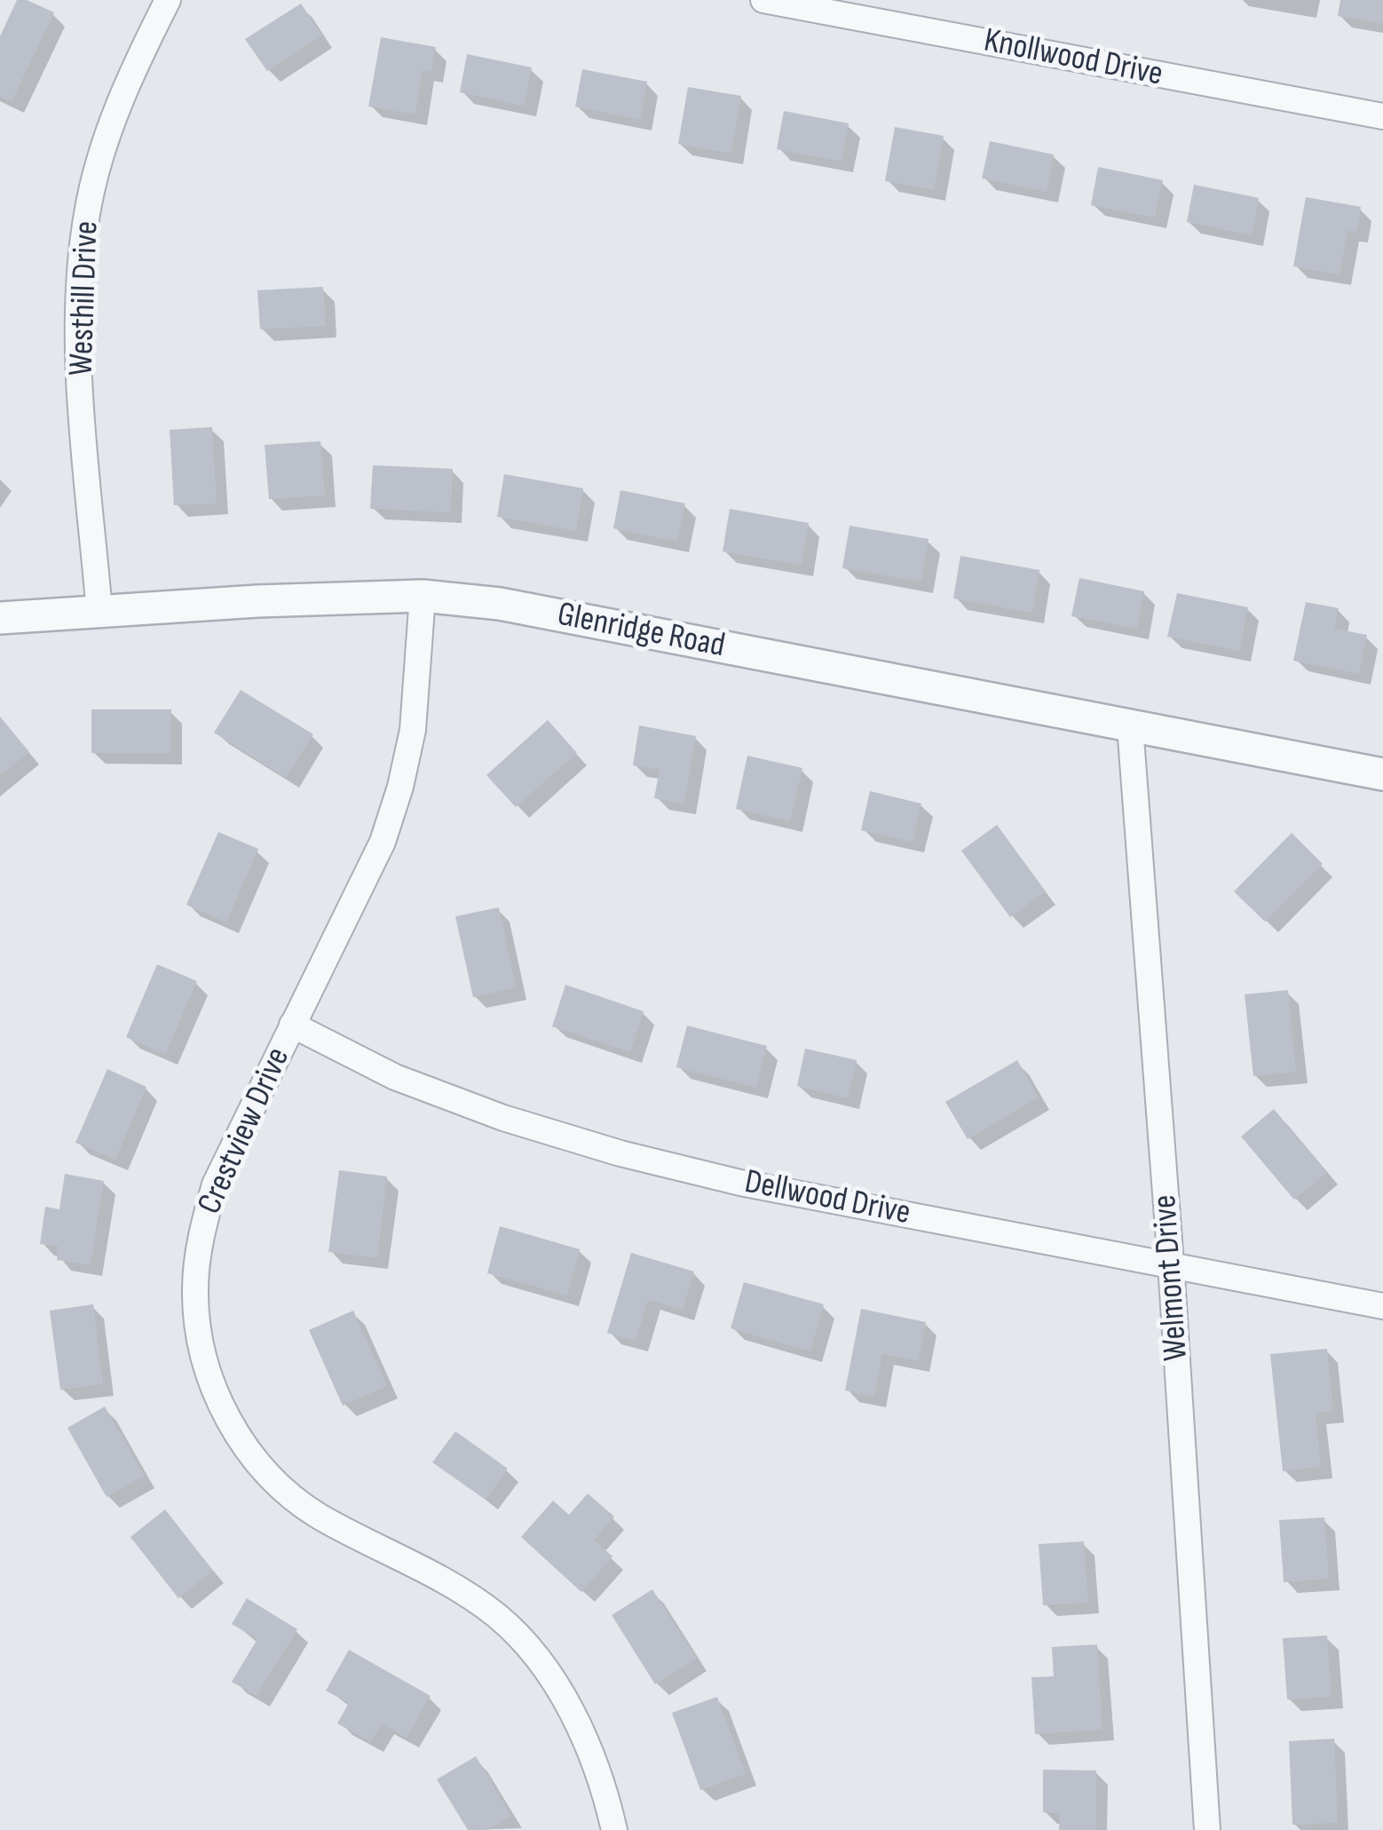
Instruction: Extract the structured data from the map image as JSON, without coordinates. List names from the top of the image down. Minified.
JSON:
{"streets":{"street":["Knollwood Drive","Westhill Drive","Glenridge Road","Crestview Drive","Dellwood Drive","Welmont Drive"]},"crossings":[["Westhill Drive","Glenridge Road"],["Glenridge Road","Crestview Drive"],["Glenridge Road","Welmont Drive"],["Crestview Drive","Dellwood Drive"],["Dellwood Drive","Welmont Drive"]]}
